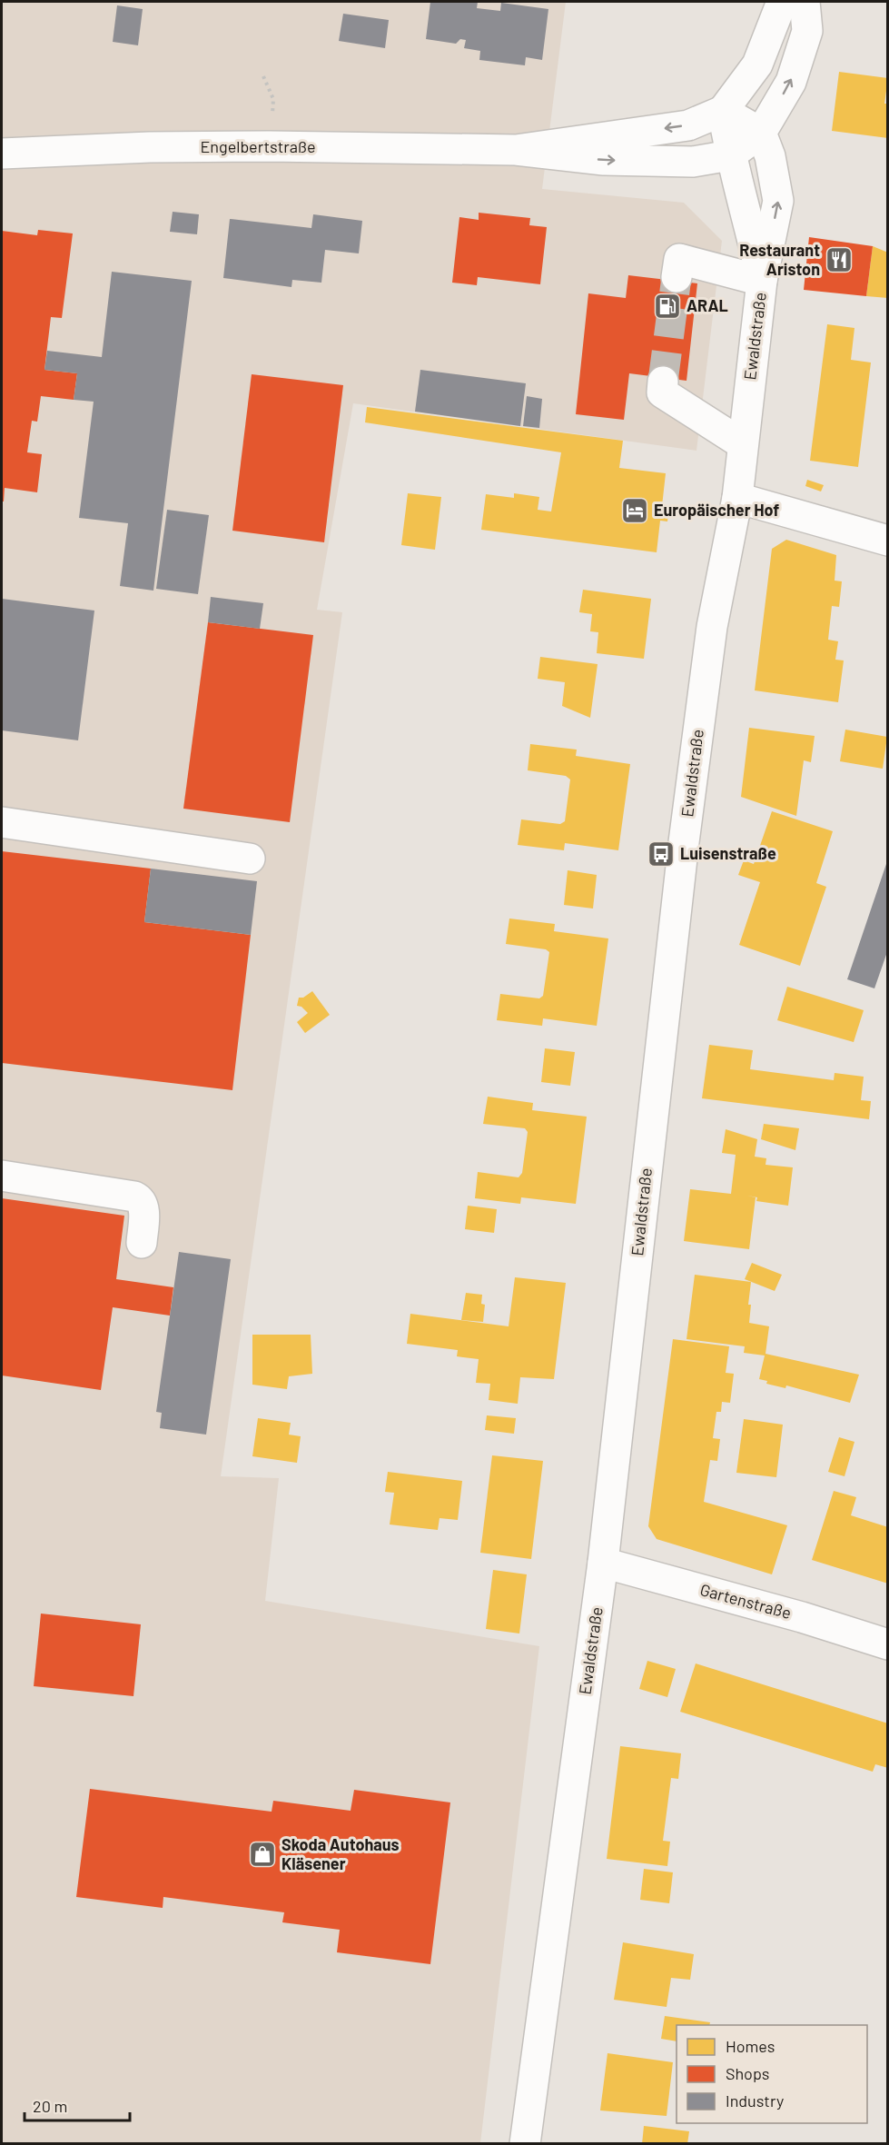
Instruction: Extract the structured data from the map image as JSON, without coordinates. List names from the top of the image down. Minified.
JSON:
{"streets":{"main road":["Engelbertstraße","Ewaldstraße","Gartenstraße"]},"crossings":[["Engelbertstraße","Ewaldstraße"],["Ewaldstraße","Gartenstraße"]],"places":{"restaurant":["Restaurant Ariston"],"fuel station":["ARAL"],"hotel":["Europäischer Hof"],"bus stop":["Luisenstraße"],"shop":["Skoda Autohaus Kläsener"]},"legend":["Homes","Shops","Industry"],"scale_bar":"20 m"}
